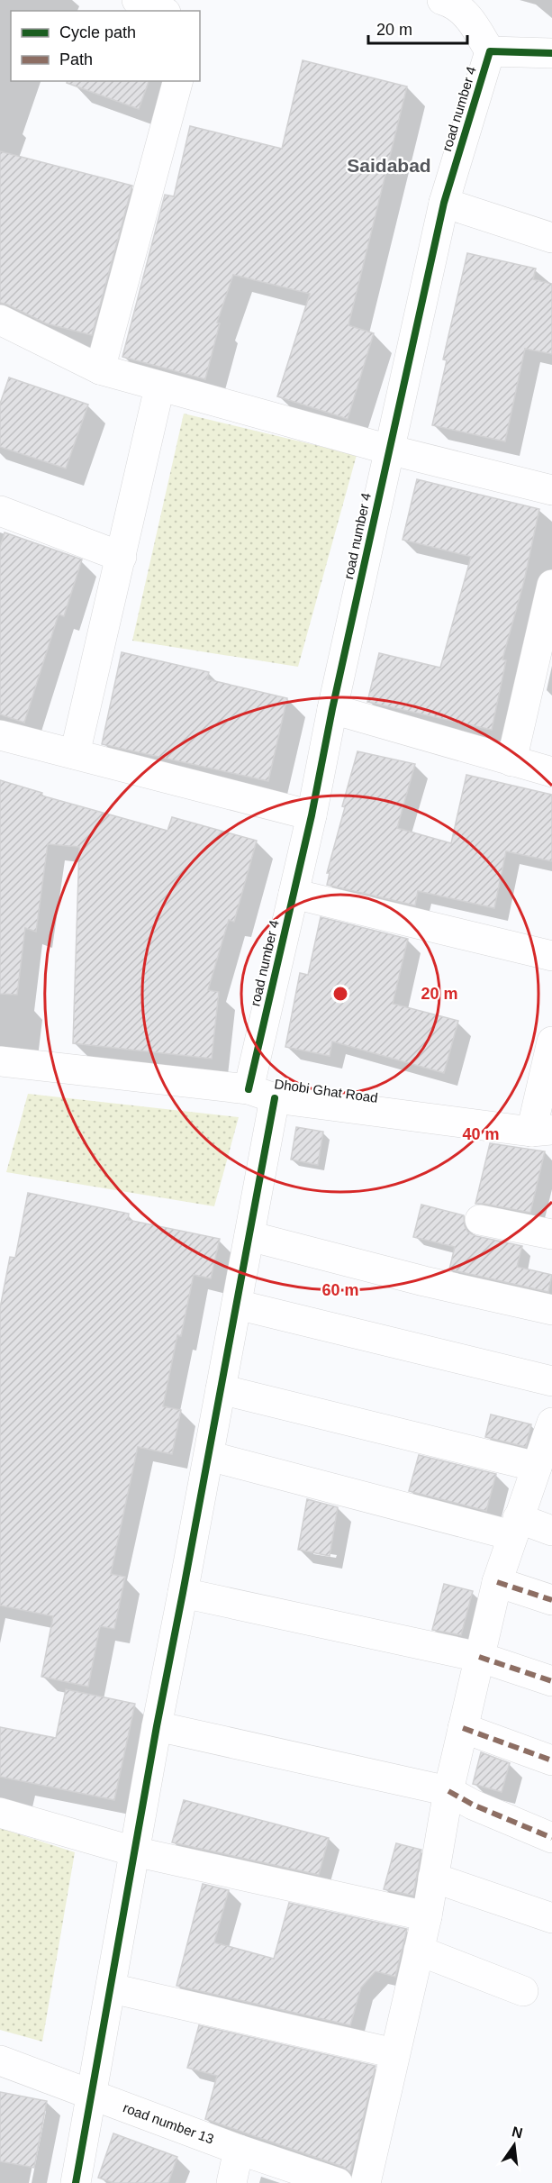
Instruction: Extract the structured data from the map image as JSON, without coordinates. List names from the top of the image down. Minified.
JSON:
{"streets":{"street":["road number 4","Dhobi Ghat Road","road number 13"]},"crossings":[["road number 4","Dhobi Ghat Road"],["road number 4","road number 13"]],"districts":["Saidabad"],"legend":["Cycle path","Path"],"scale_bar":"20 m","north":"top","rings":["20 m","40 m","60 m"]}
